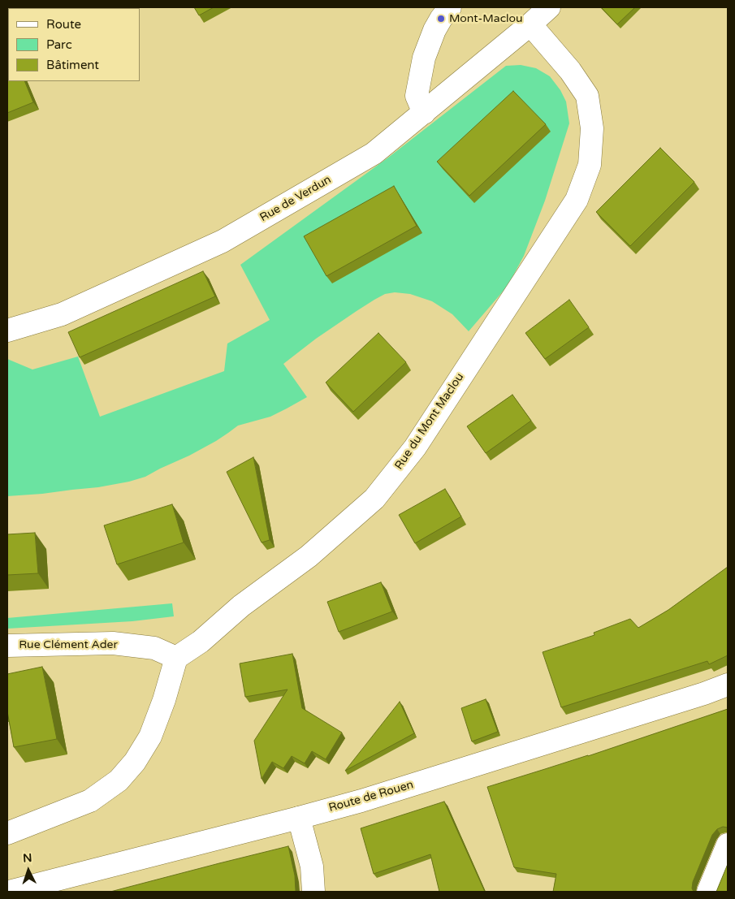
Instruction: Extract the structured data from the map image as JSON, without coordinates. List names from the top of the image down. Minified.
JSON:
{"streets":{"street":["Rue de Verdun","Rue du Mont Maclou","Rue Clément Ader","Route de Rouen"]},"crossings":[["Rue de Verdun","Rue du Mont Maclou"],["Rue du Mont Maclou","Rue Clément Ader"]],"places":["Mont-Maclou"],"legend":["Route","Parc","Bâtiment"],"north":"top"}
